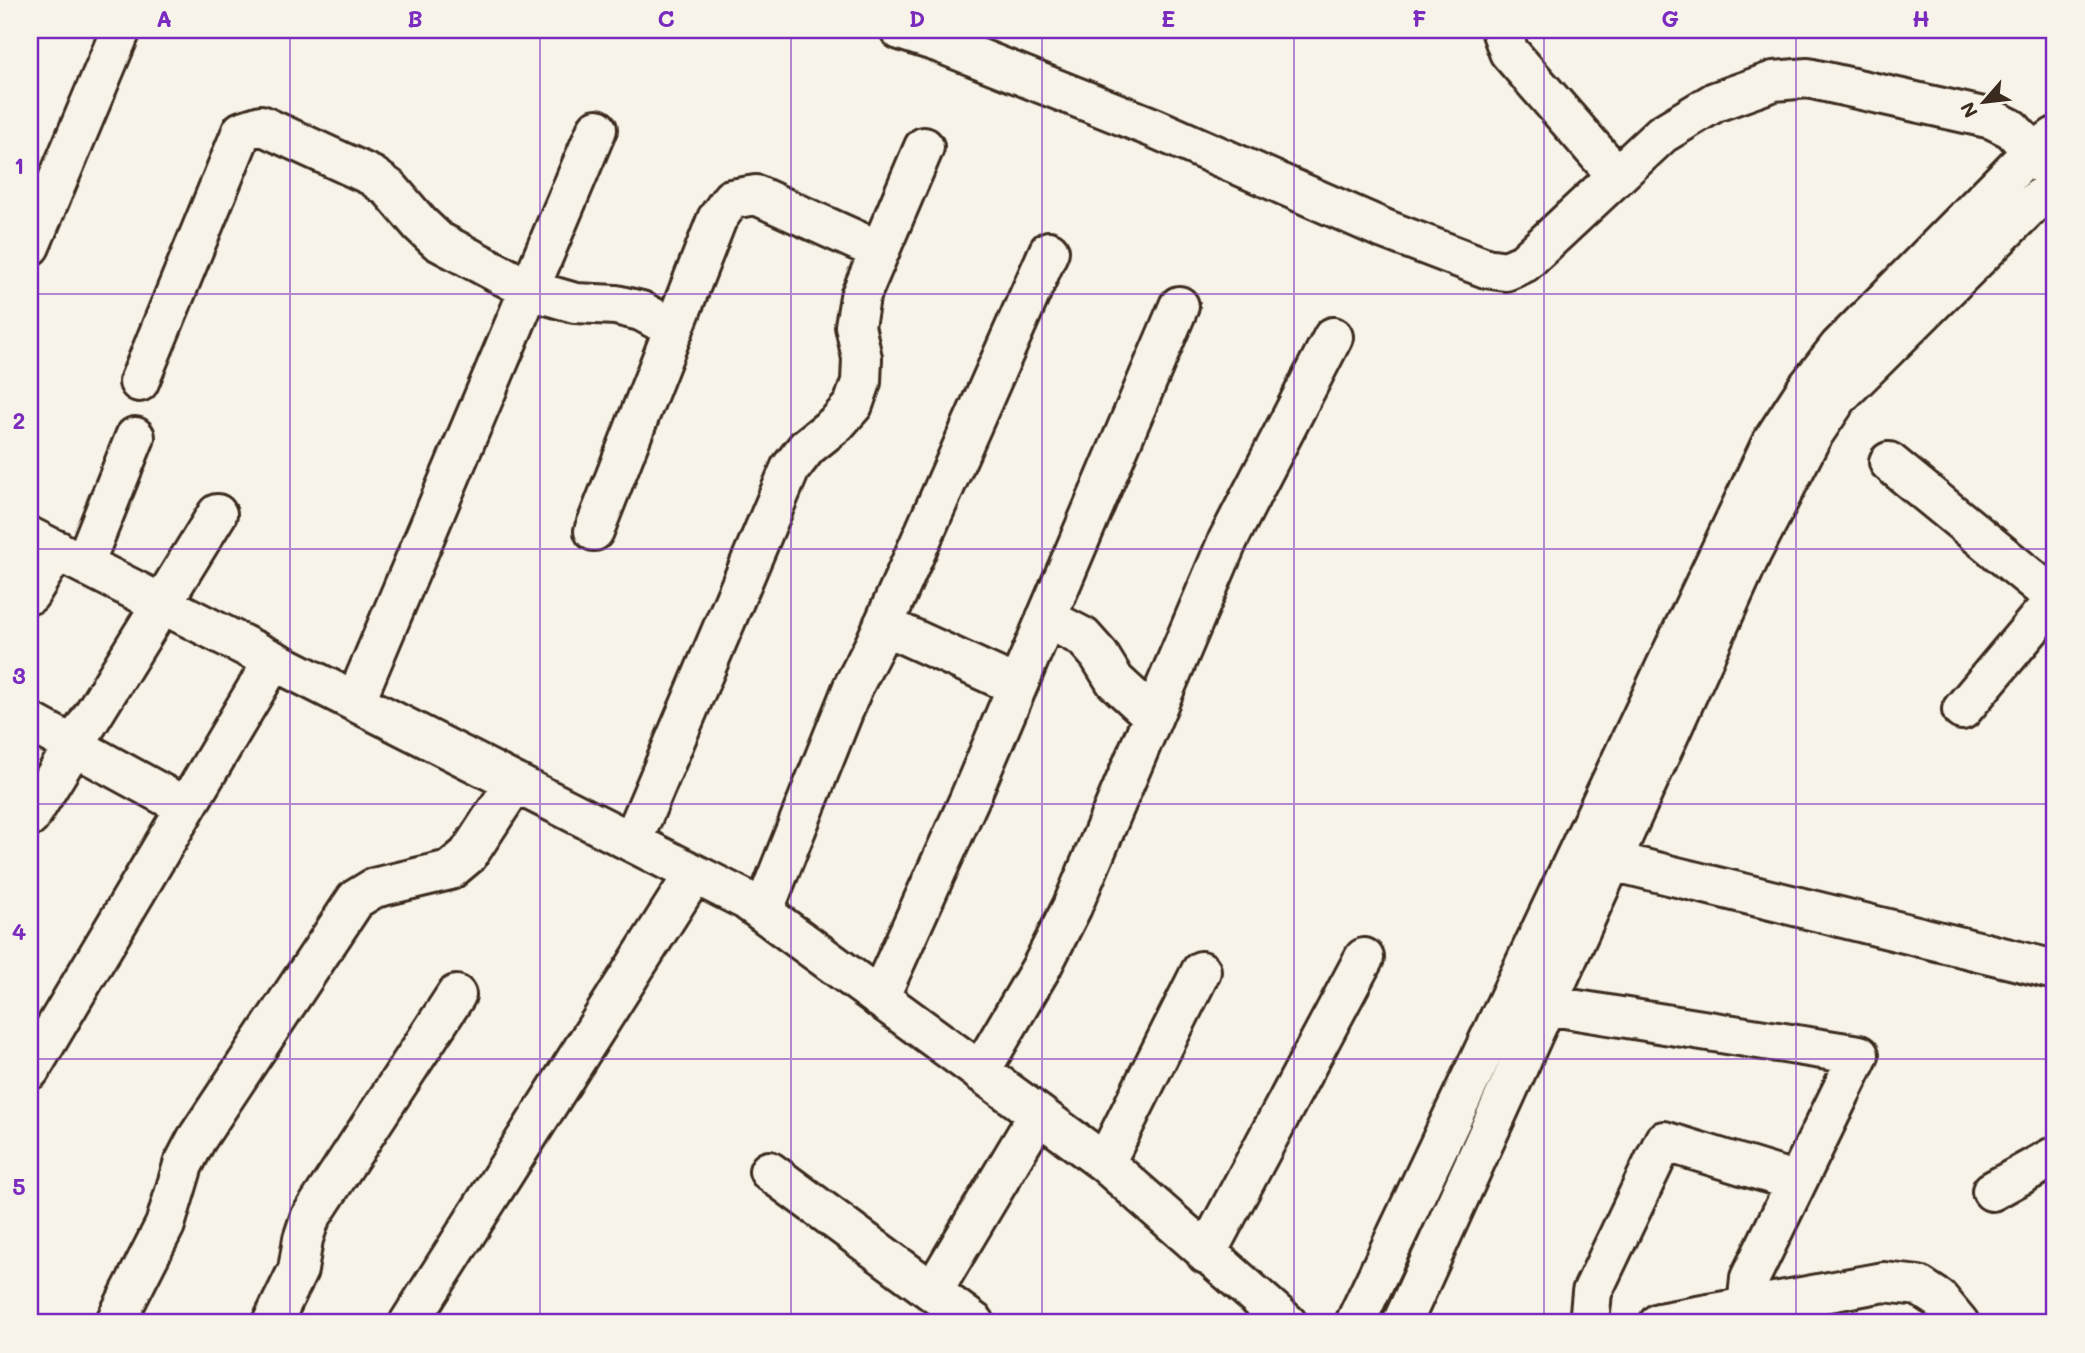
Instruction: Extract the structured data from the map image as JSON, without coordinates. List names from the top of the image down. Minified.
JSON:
{"north":"bottom left","grid":{"columns":["A","B","C","D","E","F","G","H"],"rows":["1","2","3","4","5"]}}
